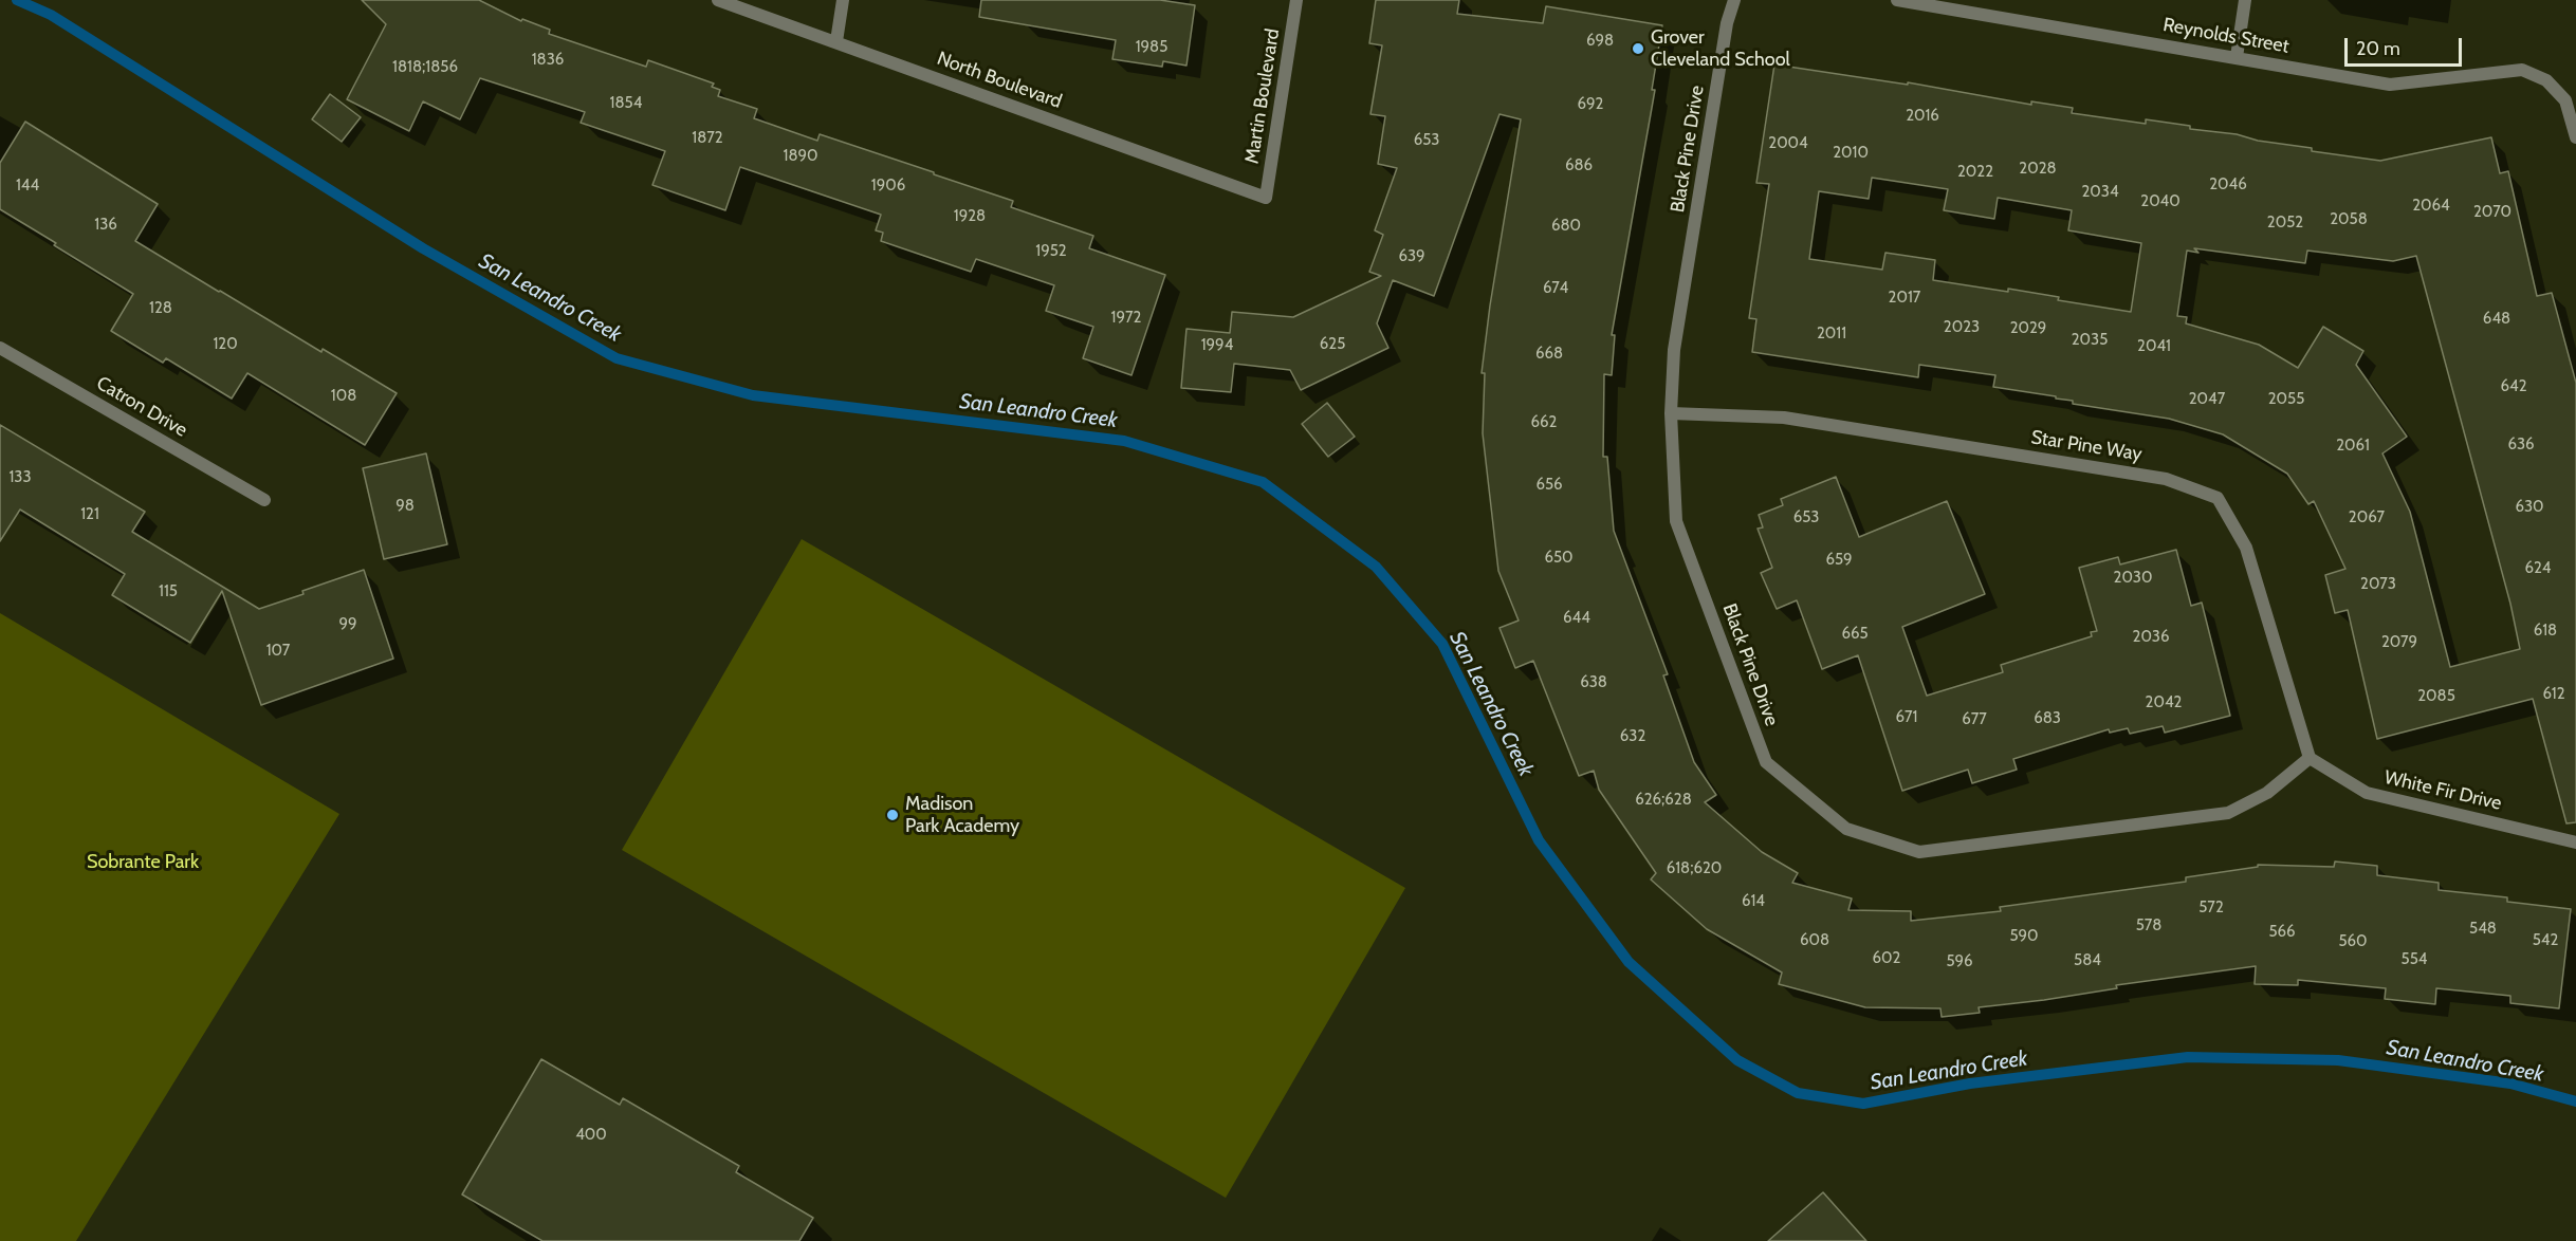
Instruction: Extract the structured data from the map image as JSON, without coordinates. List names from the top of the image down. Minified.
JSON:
{"streets":{"street":["Reynolds Street","North Boulevard","Martin Boulevard","Black Pine Drive","Catron Drive","Star Pine Way","White Fir Drive"]},"crossings":[["North Boulevard","Martin Boulevard"],["Black Pine Drive","Star Pine Way"],["Black Pine Drive","White Fir Drive"],["Star Pine Way","White Fir Drive"]],"water":["San Leandro Creek"],"parks":["Sobrante Park"],"places":["Grover Cleveland School","Madison Park Academy"],"house_numbers":["698","1985","1836","1818;1856","1854","692","2016","1872","653","2004","2010","1890","686","2028","2022","2046","144","1906","2034","2040","2064","2070","1928","2058","2052","136","680","1952","639","674","2017","128","1972","648","2023","2029","2011","2035","120","625","1994","2041","668","642","108","2047","2055","662","636","2061","133","656","98","630","121","653","2067","650","659","624","2030","2073","115","644","99","618","665","2036","2079","107","638","612","2085","2042","671","683","677","632","626;628","618;620","614","572","578","548","566","590","608","542","560","602","554","584","596","400"],"scale_bar":"20 m"}
